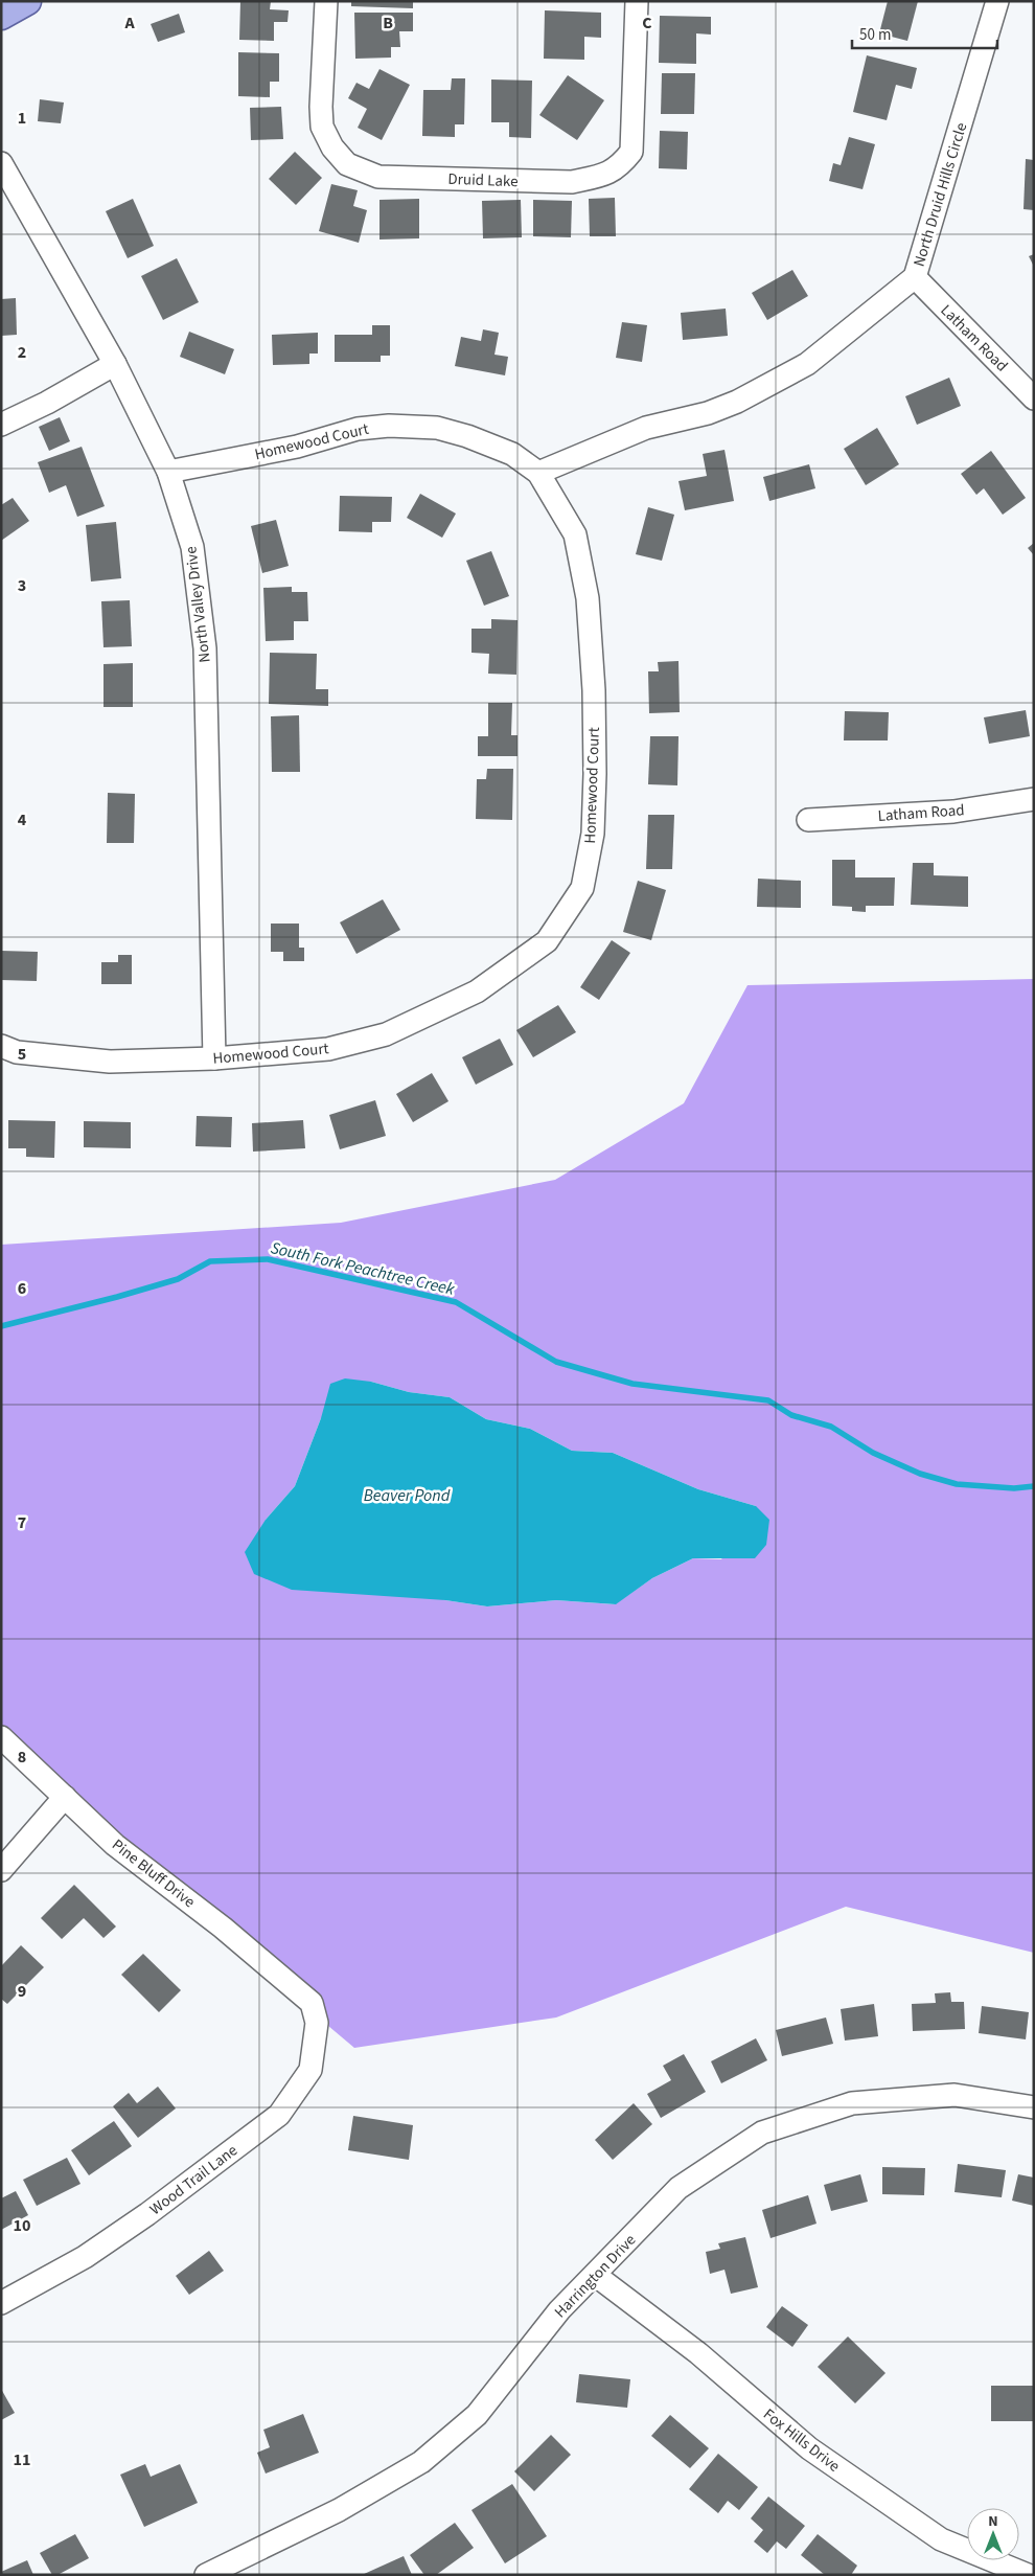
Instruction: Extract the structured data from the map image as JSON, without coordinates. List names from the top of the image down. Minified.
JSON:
{"streets":{"street":["Druid Lake","North Druid Hills Circle","Latham Road","Homewood Court","North Valley Drive","Pine Bluff Drive","Wood Trail Lane","Harrington Drive","Fox Hills Drive"]},"crossings":[["North Druid Hills Circle","Latham Road"],["North Druid Hills Circle","Homewood Court"],["Homewood Court","North Valley Drive"],["Pine Bluff Drive","Wood Trail Lane"],["Harrington Drive","Fox Hills Drive"]],"water":["South Fork Peachtree Creek","Beaver Pond"],"scale_bar":"50 m","north":"top","grid":{"columns":["A","B","C"],"rows":["1","2","3","4","5","6","7","8","9","10","11"]}}
